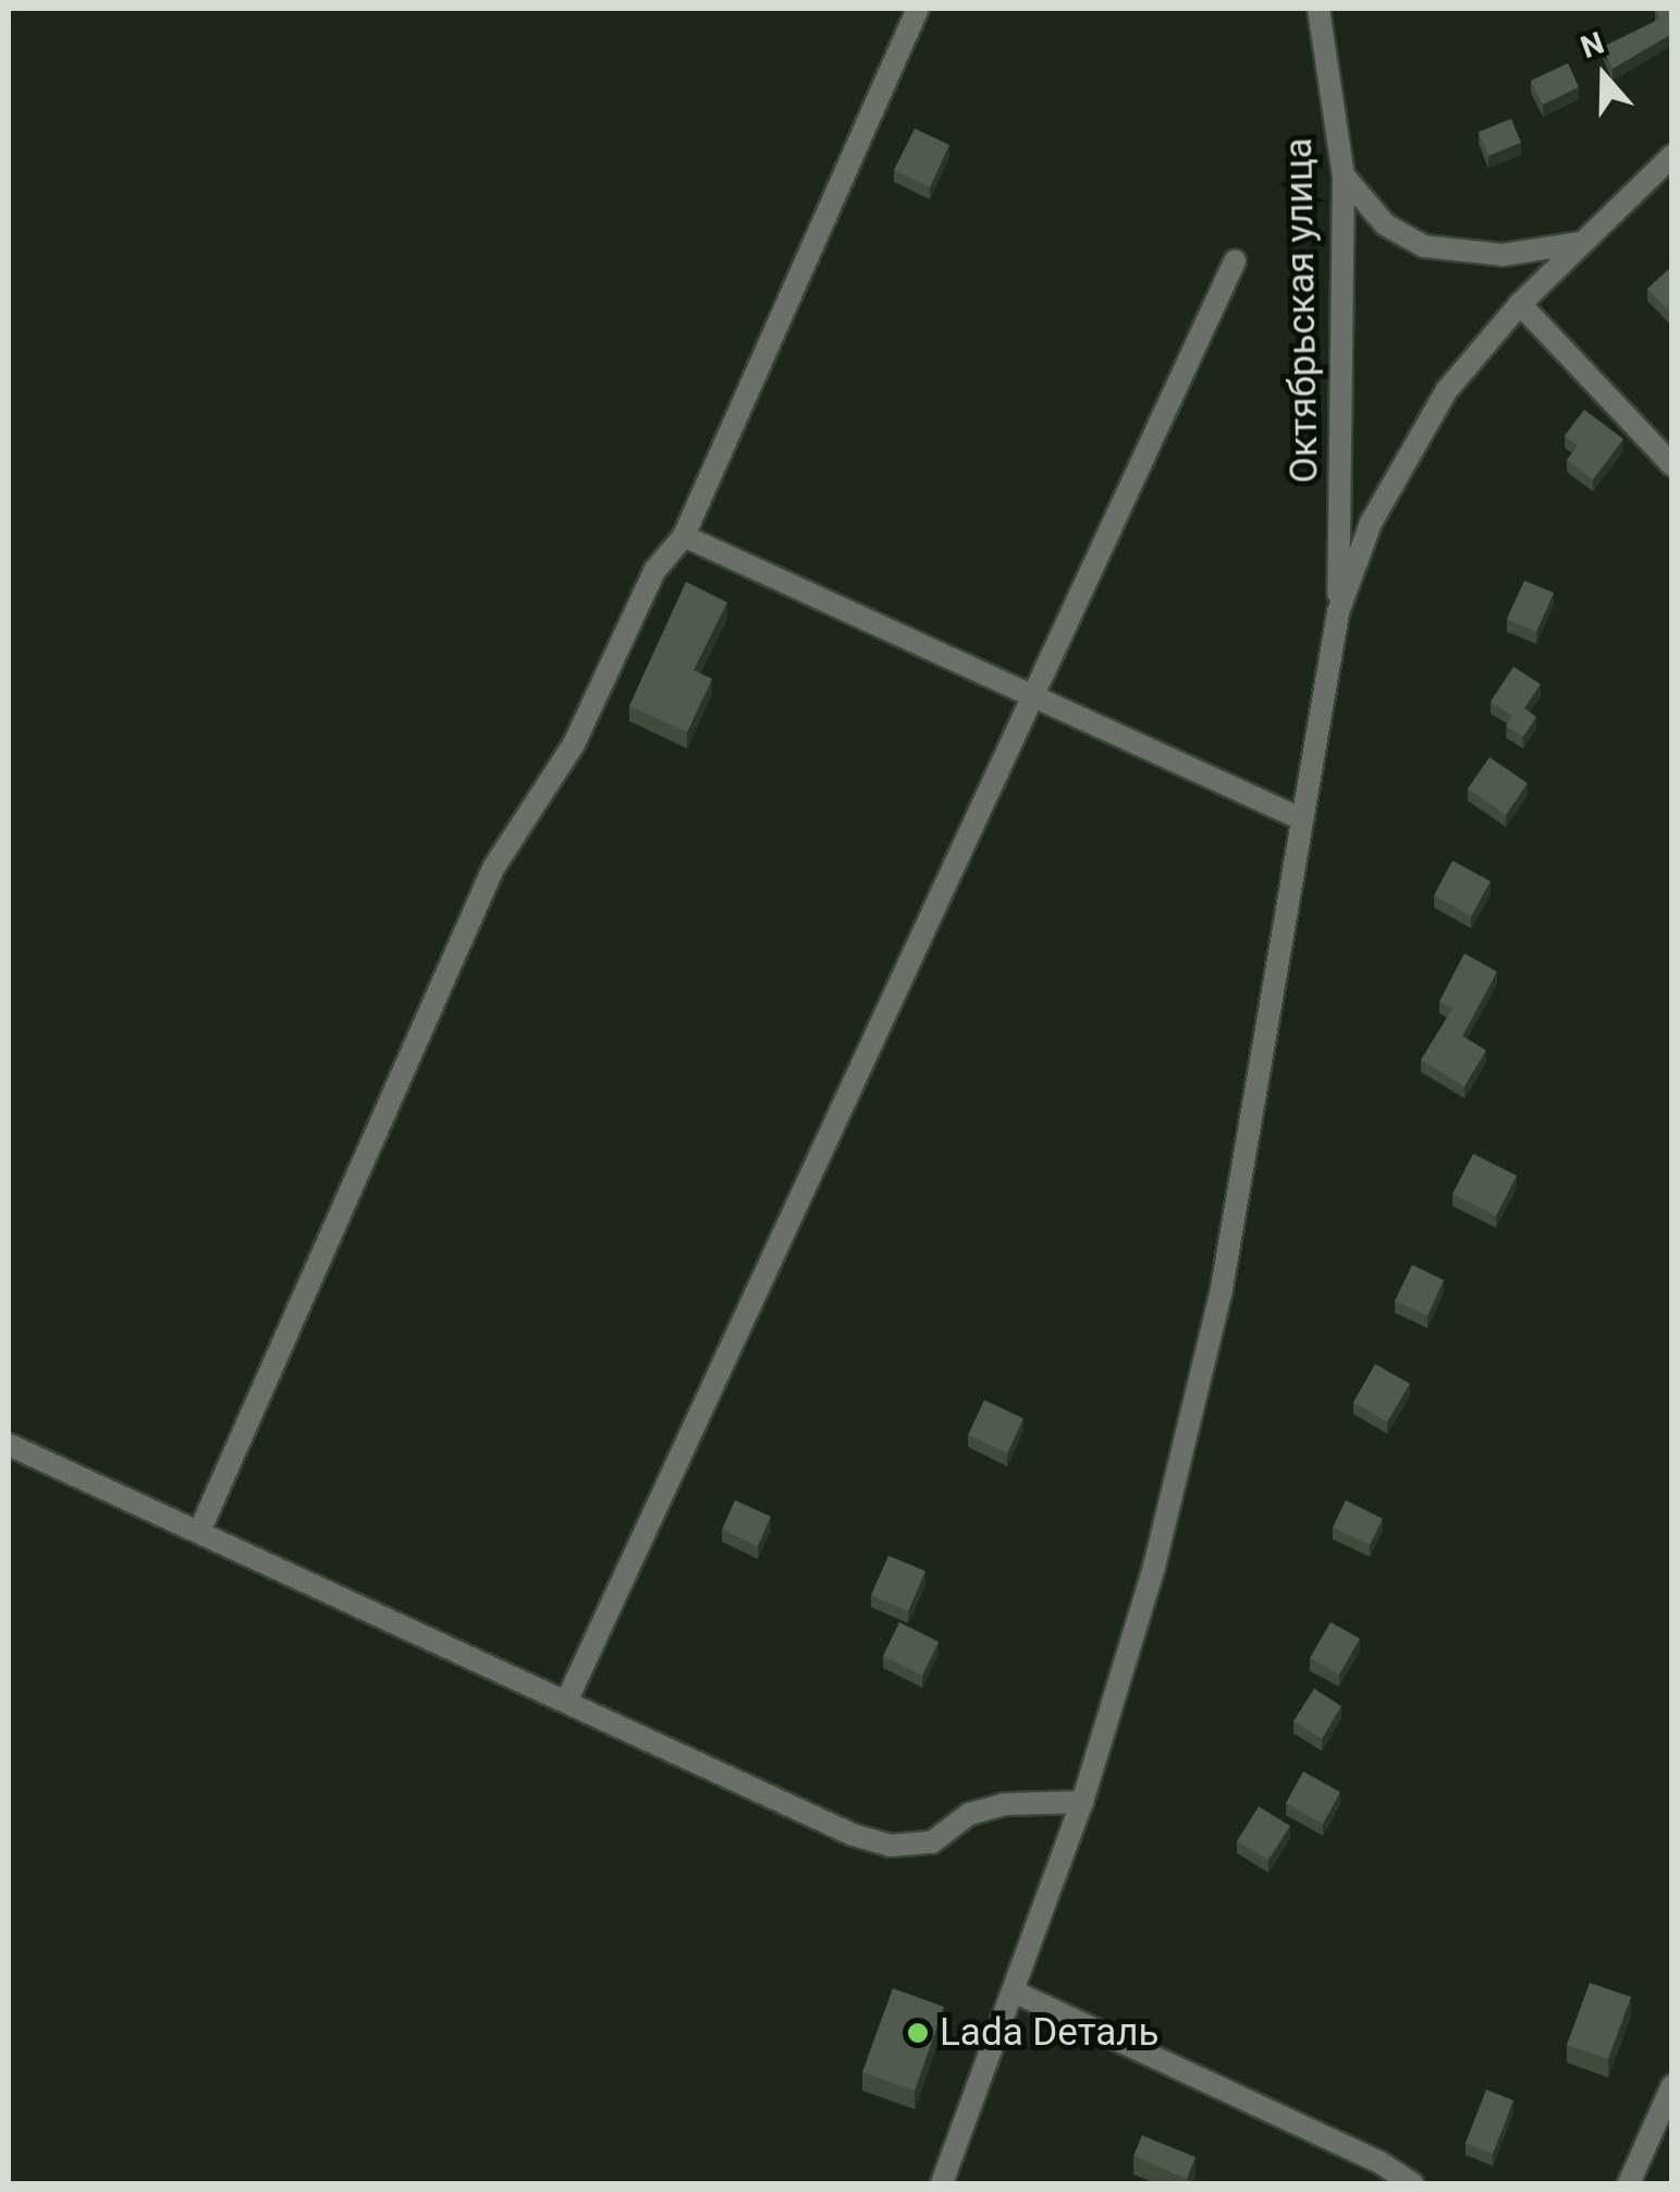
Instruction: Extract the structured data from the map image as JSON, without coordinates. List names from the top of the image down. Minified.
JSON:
{"streets":{"street":["Октябрьская улица"]},"places":["Lada Dеталь"],"north":"top"}
